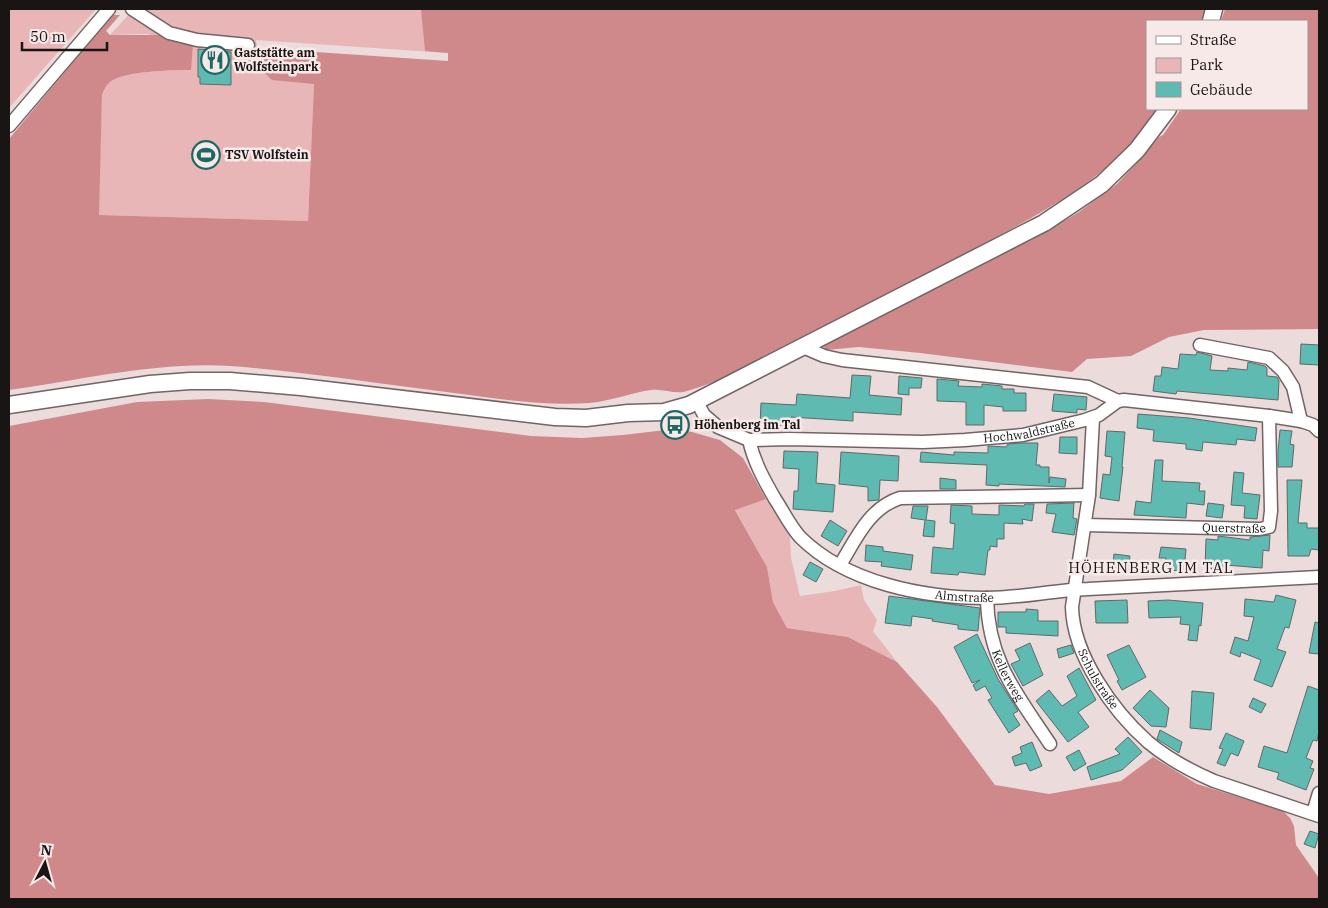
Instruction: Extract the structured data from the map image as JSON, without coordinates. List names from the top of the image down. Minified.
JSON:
{"streets":{"street":["Hochwaldstraße","Querstraße","Almstraße","Kellerweg","Schulstraße"]},"crossings":[["Hochwaldstraße","Almstraße"],["Hochwaldstraße","Schulstraße"],["Querstraße","Schulstraße"],["Almstraße","Kellerweg"],["Almstraße","Schulstraße"]],"districts":["HÖHENBERG IM TAL"],"places":{"restaurant":["Gaststätte am Wolfsteinpark"],"sports":["TSV Wolfstein"],"bus stop":["Höhenberg im Tal"]},"legend":["Straße","Park","Gebäude"],"scale_bar":"50 m","north":"top"}
